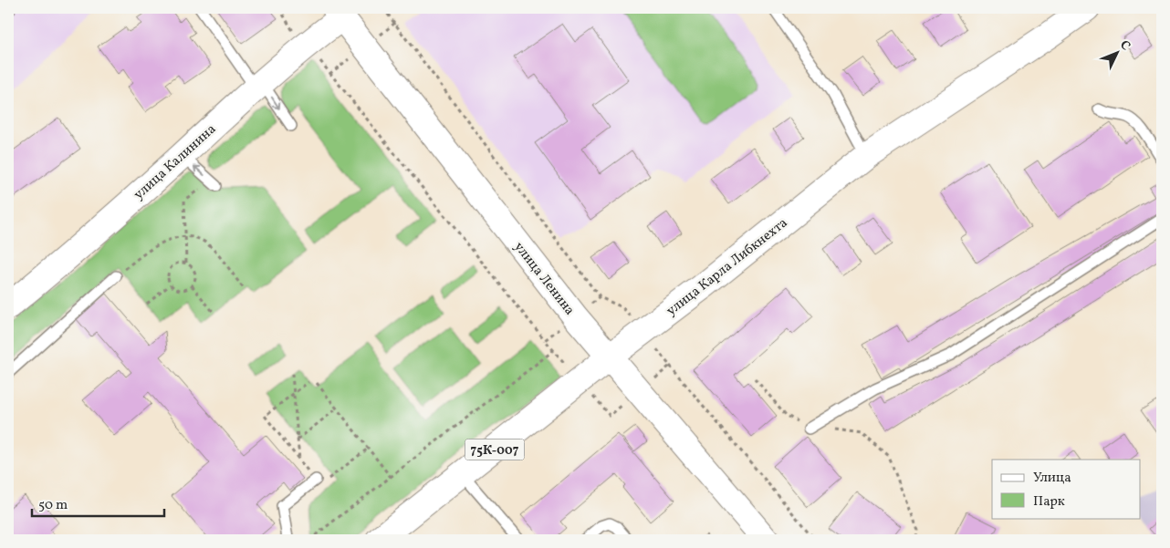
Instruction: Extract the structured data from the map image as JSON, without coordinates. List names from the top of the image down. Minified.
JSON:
{"streets":{"main road":["улица Калинина","улица Карла Либкнехта","улица Ленина","75К-007"]},"crossings":[["улица Калинина","улица Ленина"],["улица Карла Либкнехта","улица Ленина"]],"legend":["Улица","Парк"],"scale_bar":"50 m","north":"top right"}
